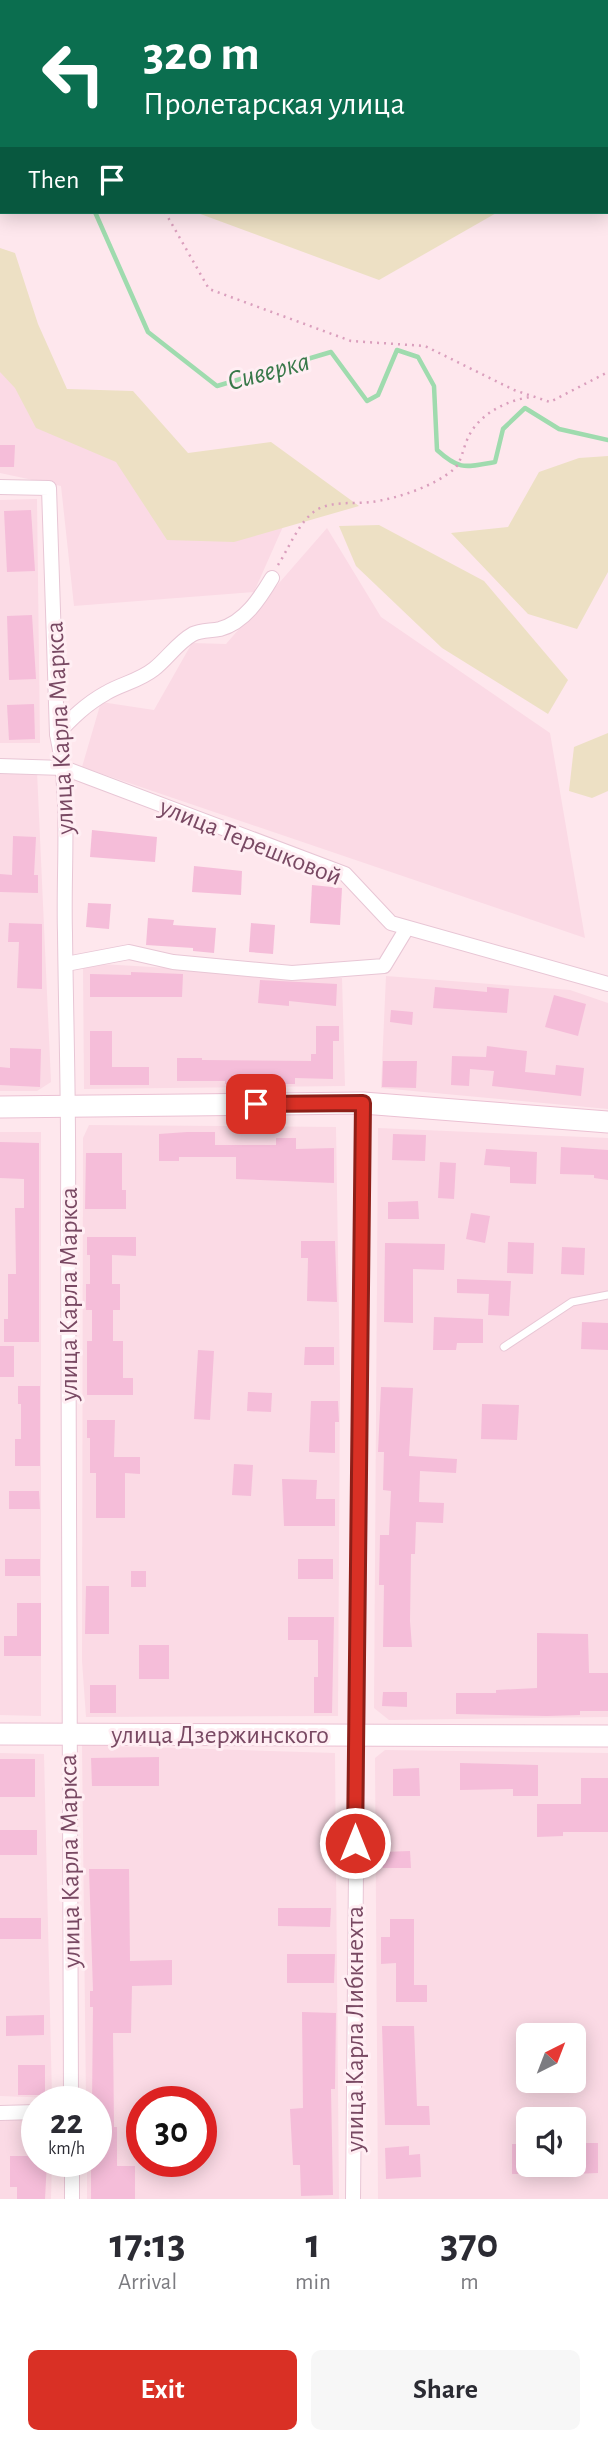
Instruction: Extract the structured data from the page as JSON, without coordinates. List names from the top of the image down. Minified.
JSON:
{"streets":{"main road":["улица Дзержинского"],"street":["улица Карла Маркса","улица Терешковой","улица Карла Либкнехта"]},"crossings":[["улица Карла Маркса","улица Терешковой"],["улица Карла Маркса","улица Дзержинского"],["улица Дзержинского","улица Карла Либкнехта"]],"water":["Сиверка"],"north":"top right","page":{"turn":["320 m","Пролетарская улица"],"then":"Then","speed":"22 km/h","limit":"30","eta":["17:13","Arrival","1","min","370","m"],"buttons":["Exit","Share"]}}
